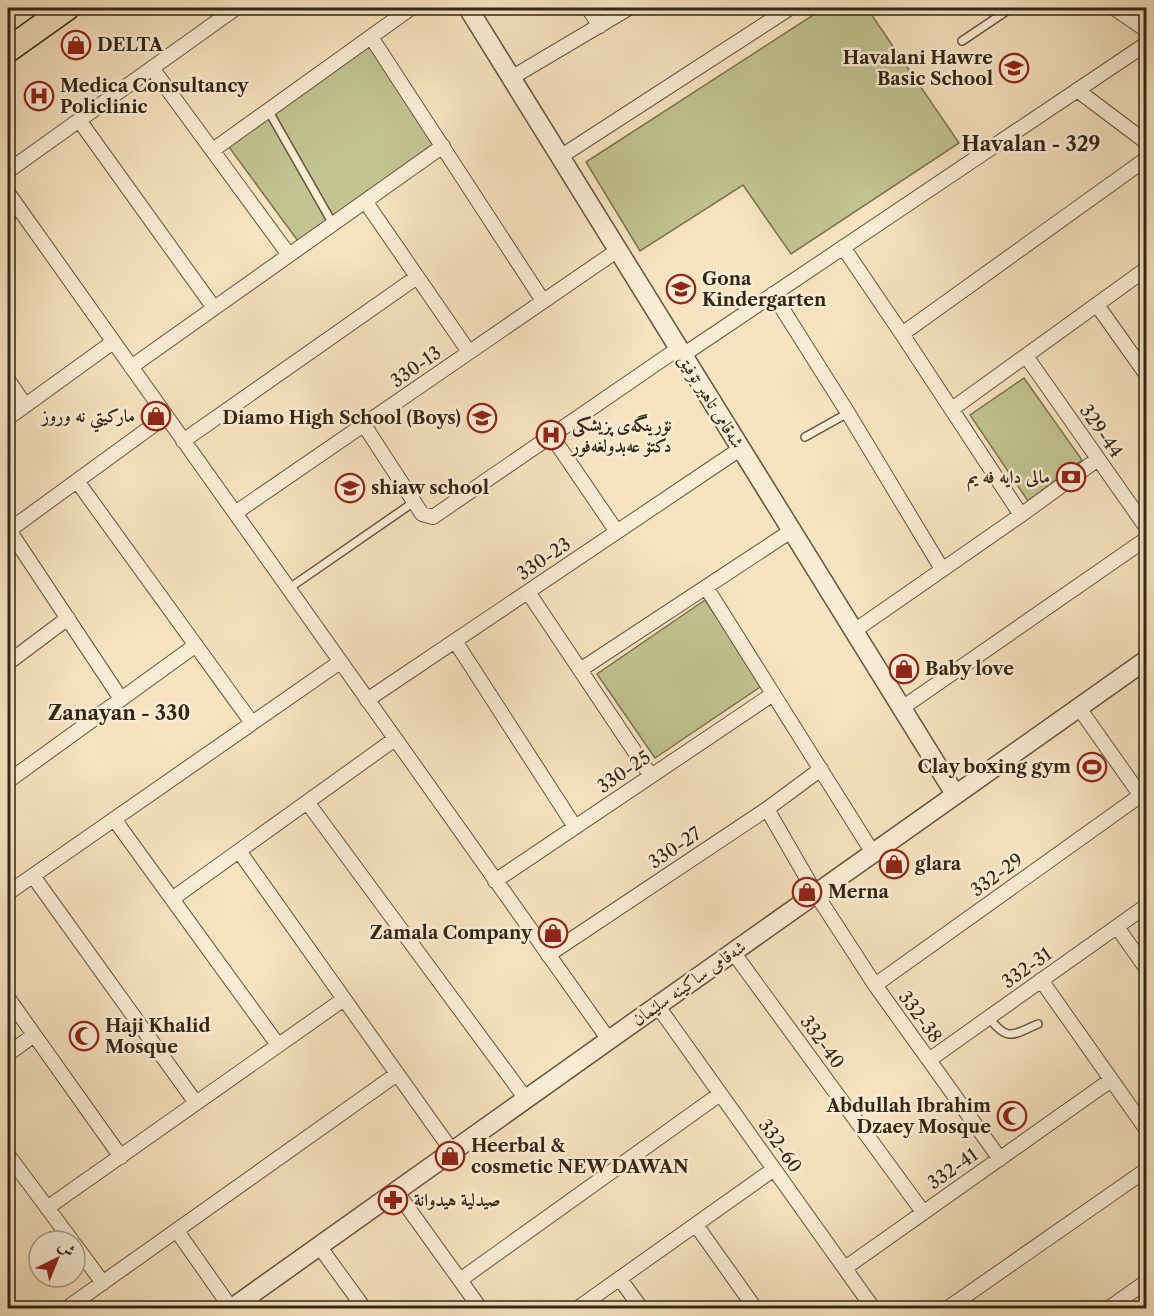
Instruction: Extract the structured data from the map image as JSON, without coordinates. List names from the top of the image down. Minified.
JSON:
{"streets":{"street":["330-13","شەقامی تاهیر تۆفیق","329-44","330-23","330-25","330-27","332-29","332-31","شەقامی ساکینە سلێمان","332-38","332-40","332-60","332-41"]},"crossings":[["330-13","شەقامی تاهیر تۆفیق"],["شەقامی تاهیر تۆفیق","330-23"],["شەقامی تاهیر تۆفیق","شەقامی ساکینە سلێمان"],["330-27","332-38"],["332-29","332-38"],["332-31","332-38"],["شەقامی ساکینە سلێمان","332-38"],["شەقامی ساکینە سلێمان","332-40"],["شەقامی ساکینە سلێمان","332-60"],["332-38","332-41"],["332-40","332-41"],["332-60","332-41"]],"districts":["Havalan - 329","Zanayan - 330"],"places":{"shop":["DELTA","ماركيتي نه وروز","Baby love","glara","Merna","Zamala Company","Heerbal & cosmetic NEW DAWAN"],"school or university":["Havalani Hawre Basic School","Gona Kindergarten","Diamo High School (Boys)","shiaw school"],"hospital":["Medica Consultancy Policlinic","نۆرینگەی پزیشکی دکتۆ عەبدولغەفور"],"bank":["مالى دايه فه يم"],"sports":["Clay boxing gym"],"mosque":["Haji Khalid Mosque","Abdullah Ibrahim Dzaey Mosque"],"pharmacy":["صيدلية هيدوانة"]},"north":"top right"}
